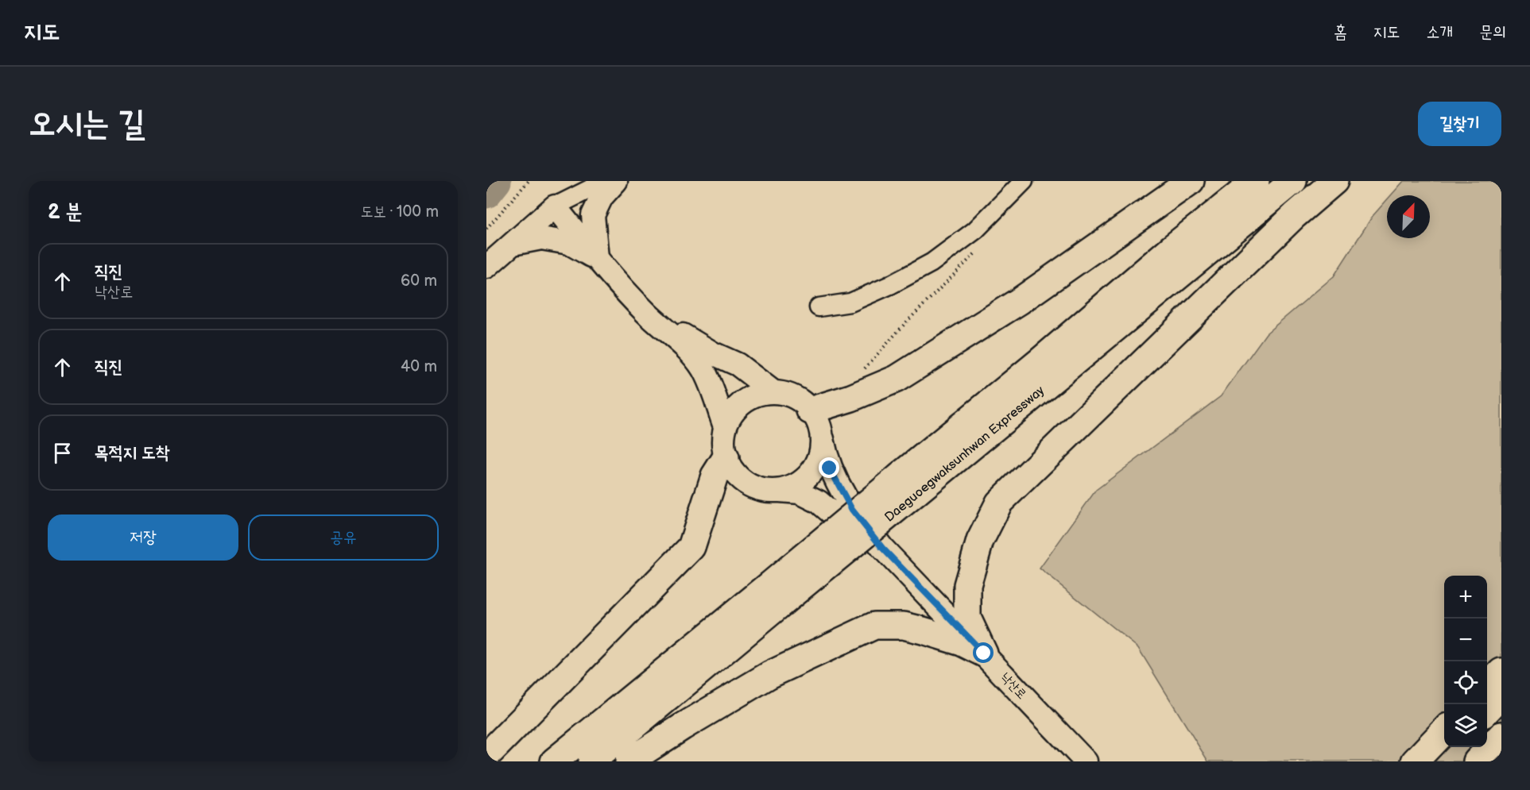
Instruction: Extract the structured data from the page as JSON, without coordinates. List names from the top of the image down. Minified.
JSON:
{"streets":{"highway":["Daeguoegwaksunhwan Expressway"],"main road":["낙산로"]},"north":"top right","page":{"header":"지도","nav":["홈","지도","소개","문의"],"buttons":["길찾기",["저장","공유"]],"title":"오시는 길","heading":["2 분","도보 · 100 m"],"list":[["직진","낙산로","60 m"],["직진","40 m"],"목적지 도착"],"map_buttons":["+","−"]}}
